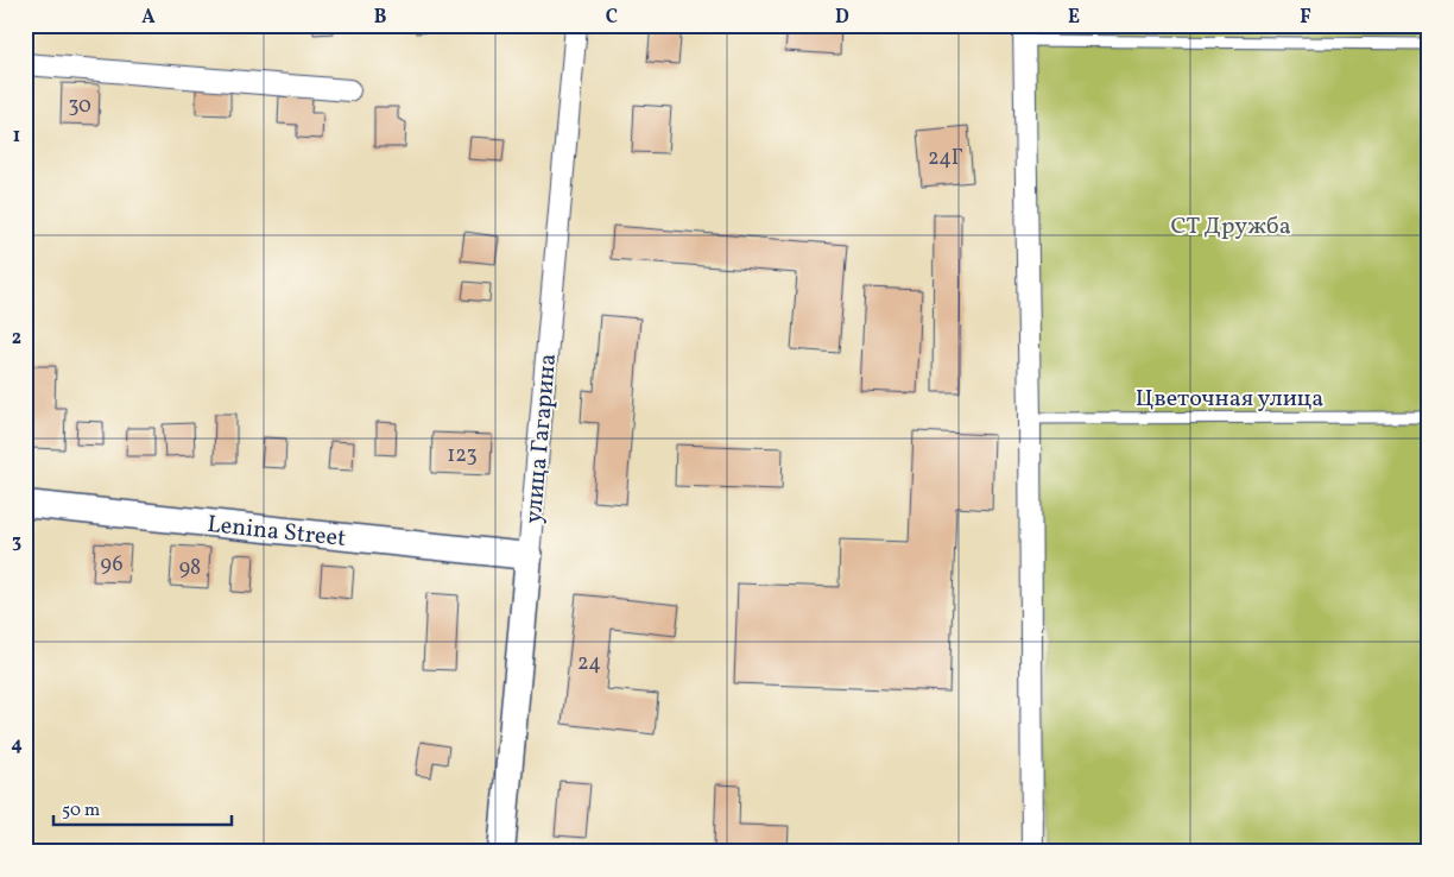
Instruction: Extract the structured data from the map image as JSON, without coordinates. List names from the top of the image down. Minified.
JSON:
{"streets":{"street":["улица Гагарина","Lenina Street"],"lane":["Цветочная улица"]},"crossings":[["улица Гагарина","Lenina Street"]],"parks":["СТ Дружба"],"house_numbers":["30","24Г","123","96","98","24"],"scale_bar":"50 m","grid":{"columns":["A","B","C","D","E","F"],"rows":["1","2","3","4"]}}
